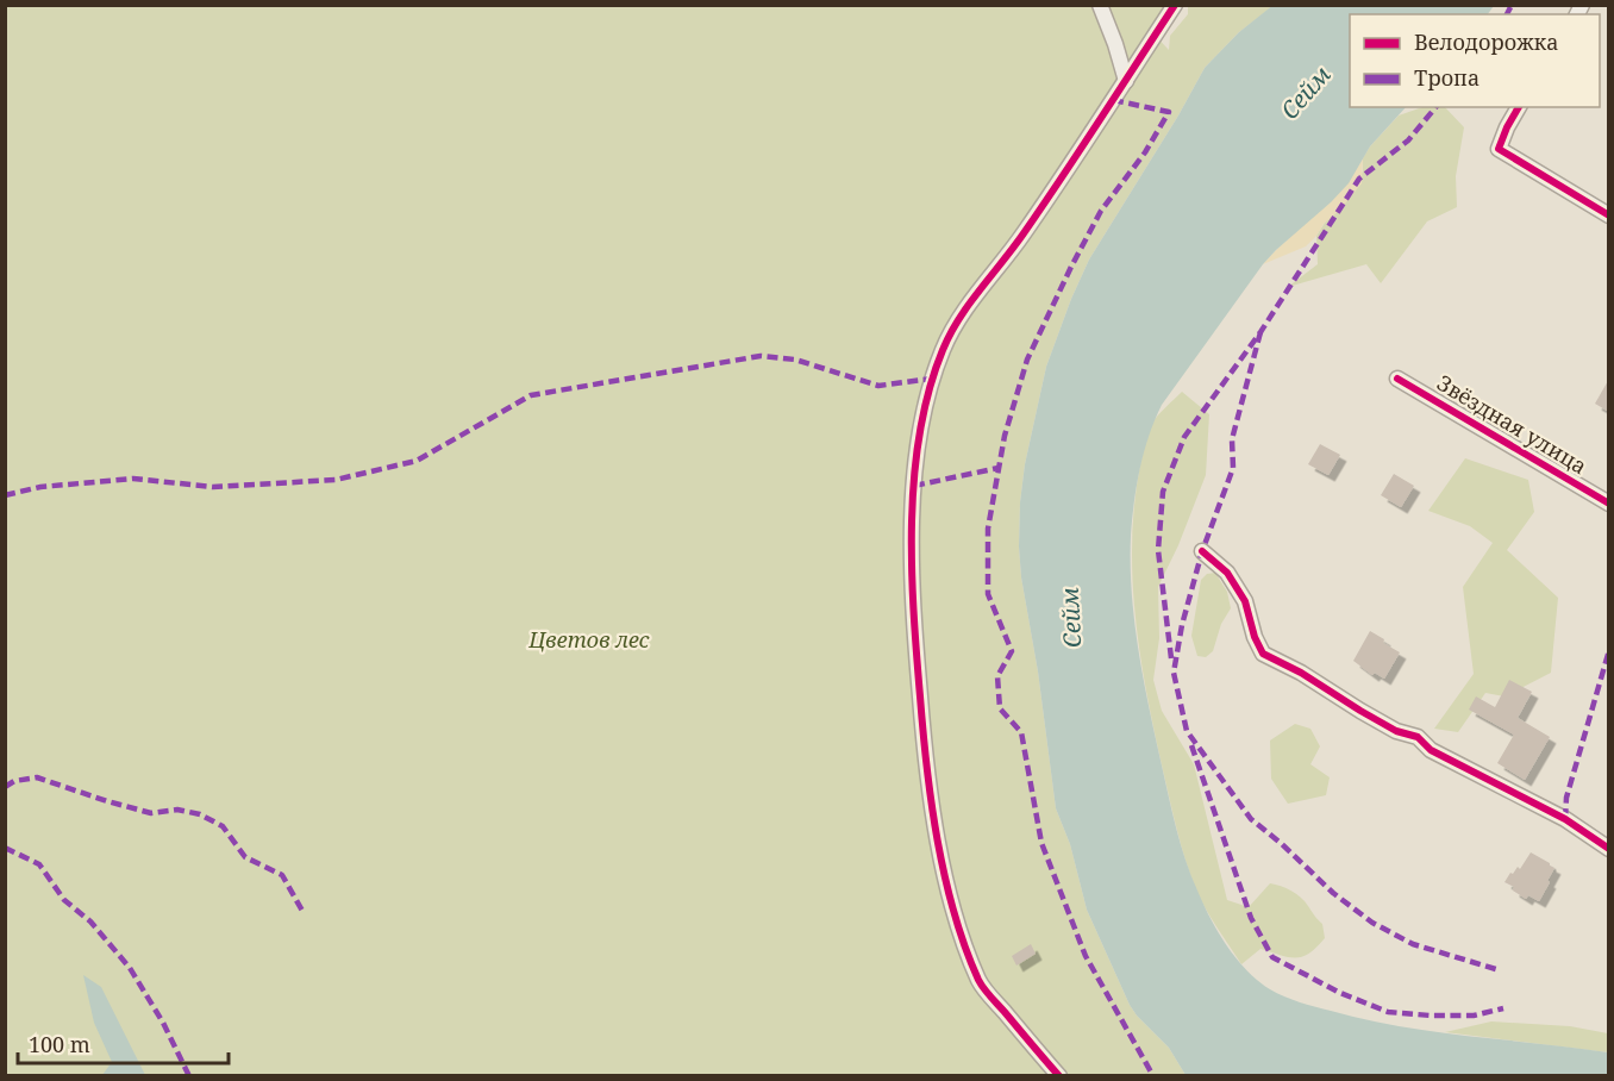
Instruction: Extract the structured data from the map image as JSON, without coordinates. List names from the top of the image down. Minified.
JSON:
{"streets":{"street":["Звёздная улица"]},"water":["Сейм"],"parks":["Цветов лес"],"legend":["Велодорожка","Тропа"],"scale_bar":"100 m"}
